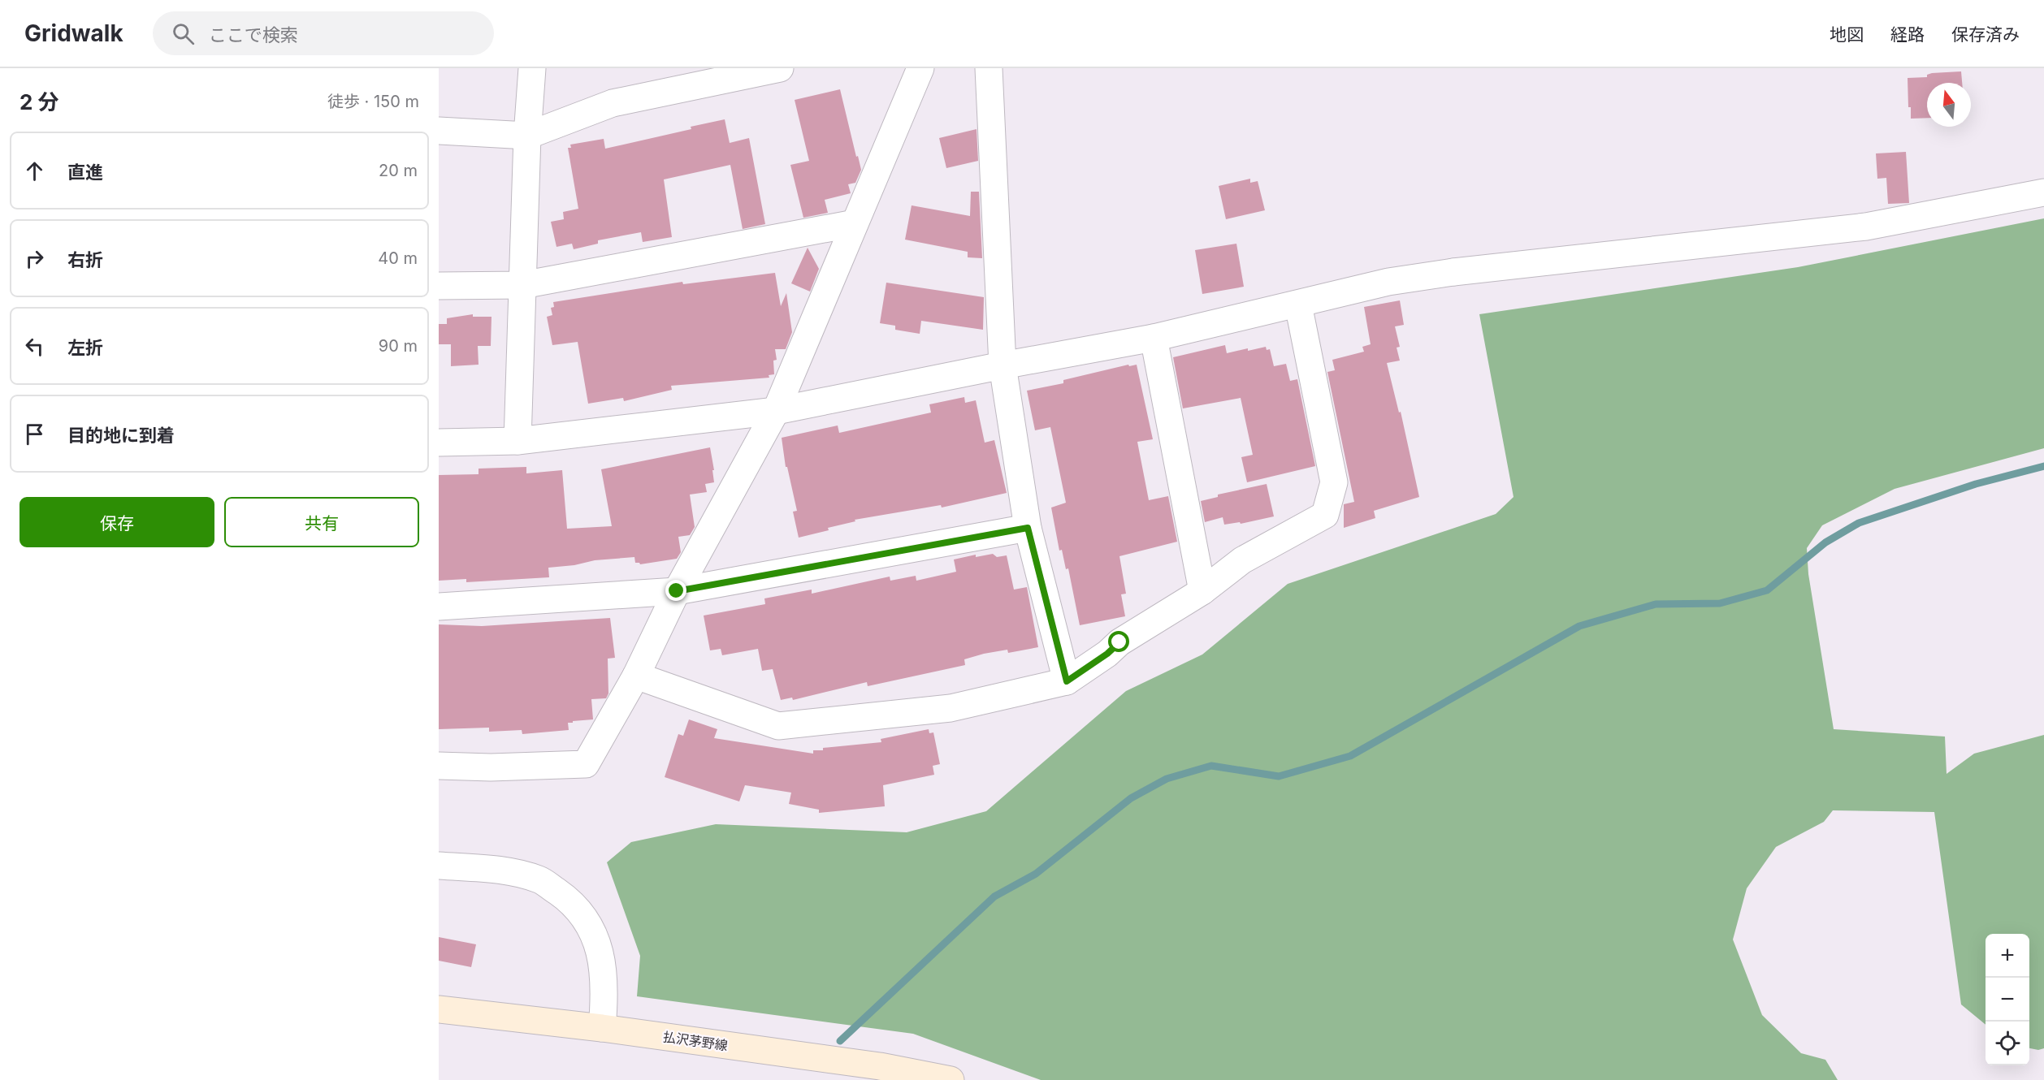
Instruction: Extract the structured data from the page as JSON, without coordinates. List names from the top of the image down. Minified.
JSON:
{"streets":{"main road":["払沢茅野線"]},"north":"top","page":{"header":"Gridwalk","search":"ここで検索","nav":["地図","経路","保存済み"],"heading":["2 分","徒歩 · 150 m"],"list":[["直進","20 m"],["右折","40 m"],["左折","90 m"],"目的地に到着"],"buttons":["保存","共有"],"map_buttons":["+","−"]}}
